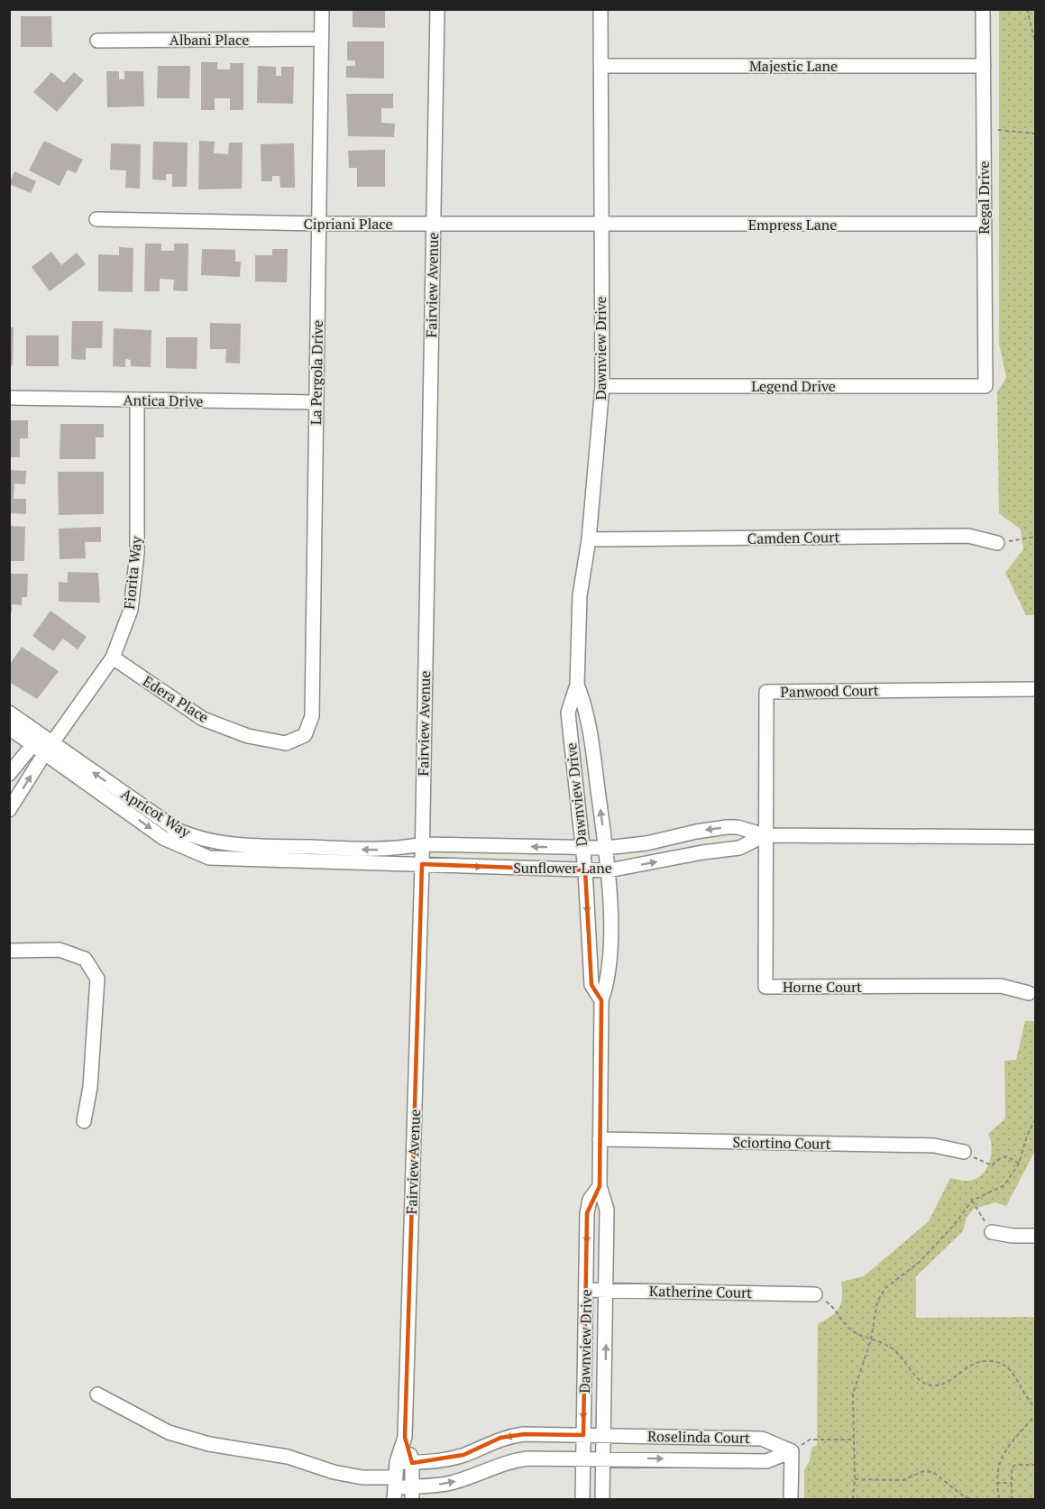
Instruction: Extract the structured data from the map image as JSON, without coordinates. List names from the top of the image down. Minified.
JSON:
{"streets":{"street":["Albani Place","Majestic Lane","Regal Drive","Cipriani Place","Empress Lane","Fairview Avenue","Dawnview Drive","La Pergola Drive","Legend Drive","Antica Drive","Camden Court","Fiorita Way","Panwood Court","Edera Place","Apricot Way","Sunflower Lane","Horne Court","Sciortino Court","Katherine Court","Roselinda Court"]},"crossings":[["Albani Place","La Pergola Drive"],["Majestic Lane","Regal Drive"],["Majestic Lane","Dawnview Drive"],["Regal Drive","Empress Lane"],["Regal Drive","Legend Drive"],["Cipriani Place","Empress Lane"],["Cipriani Place","Fairview Avenue"],["Cipriani Place","Dawnview Drive"],["Cipriani Place","La Pergola Drive"],["Empress Lane","Dawnview Drive"],["Fairview Avenue","Apricot Way"],["Fairview Avenue","Sunflower Lane"],["Fairview Avenue","Roselinda Court"],["Dawnview Drive","Legend Drive"],["Dawnview Drive","Camden Court"],["Dawnview Drive","Sunflower Lane"],["Dawnview Drive","Sciortino Court"],["Dawnview Drive","Katherine Court"],["Dawnview Drive","Roselinda Court"],["La Pergola Drive","Antica Drive"],["La Pergola Drive","Edera Place"],["Antica Drive","Fiorita Way"],["Fiorita Way","Edera Place"],["Fiorita Way","Apricot Way"],["Panwood Court","Sunflower Lane"],["Panwood Court","Horne Court"],["Apricot Way","Sunflower Lane"],["Sunflower Lane","Horne Court"]]}
